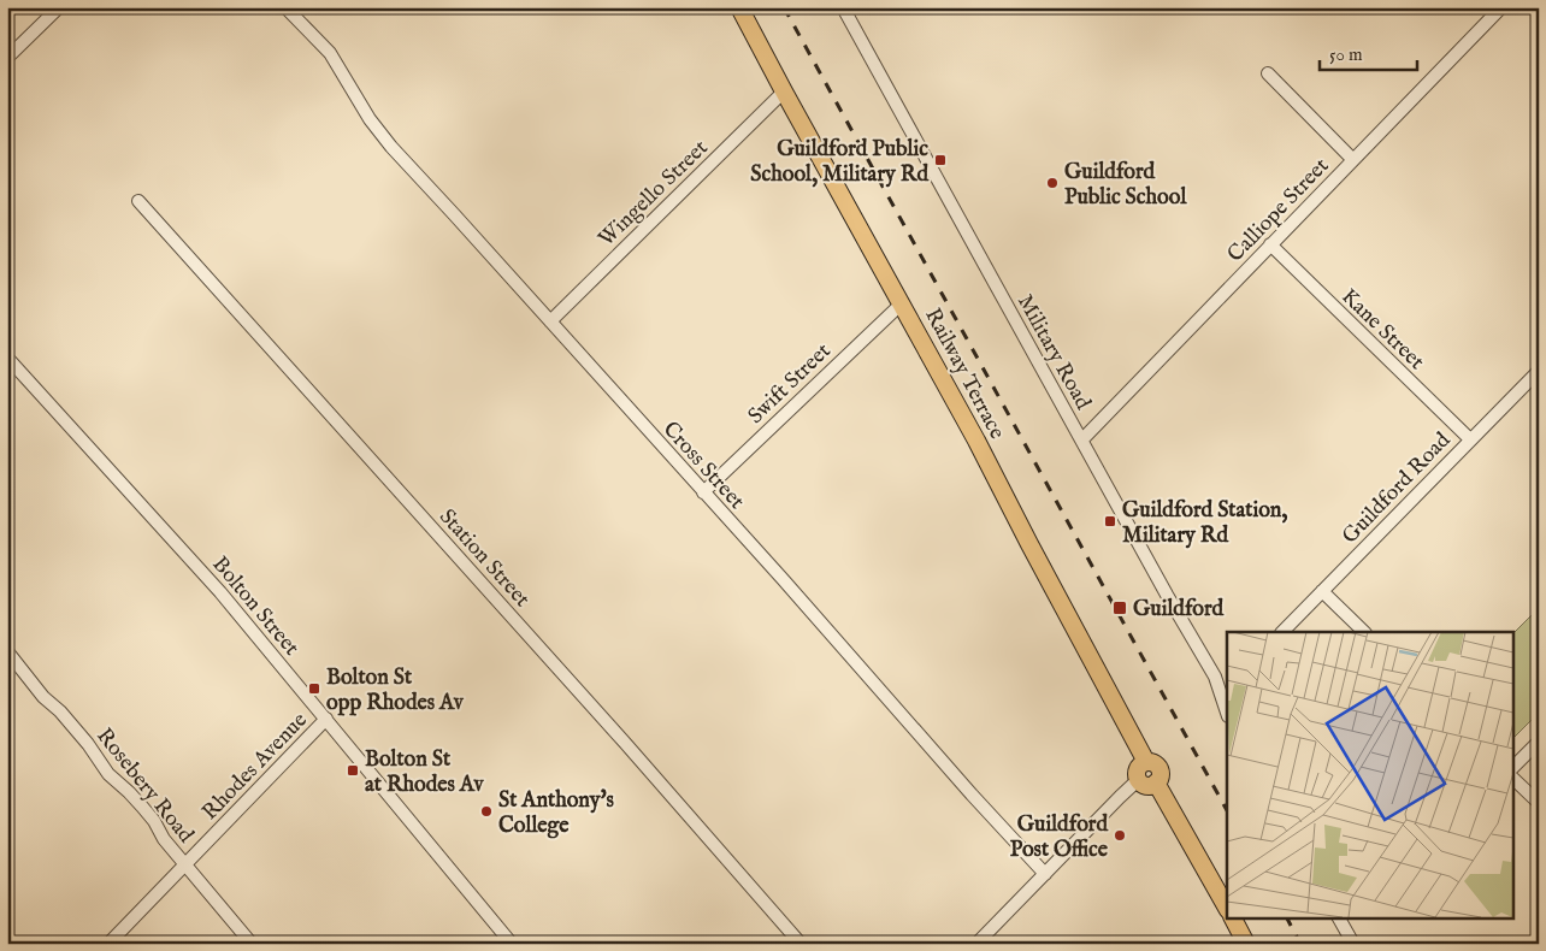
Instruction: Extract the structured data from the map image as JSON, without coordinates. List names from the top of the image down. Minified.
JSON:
{"streets":{"main road":["Railway Terrace"],"street":["Wingello Street","Calliope Street","Kane Street","Military Road","Swift Street","Cross Street","Guildford Road","Station Street","Bolton Street","Rhodes Avenue","Rosebery Road"]},"crossings":[["Wingello Street","Railway Terrace"],["Wingello Street","Cross Street"],["Calliope Street","Kane Street"],["Calliope Street","Military Road"],["Kane Street","Guildford Road"],["Railway Terrace","Swift Street"],["Swift Street","Cross Street"],["Bolton Street","Rhodes Avenue"],["Rhodes Avenue","Rosebery Road"]],"places":{"transit":["Guildford Public School, Military Rd","Guildford Station, Military Rd","Guildford","Bolton St opp Rhodes Av","Bolton St at Rhodes Av"],"other":["Guildford Public School","St Anthony's College","Guildford Post Office"]},"scale_bar":"50 m"}
